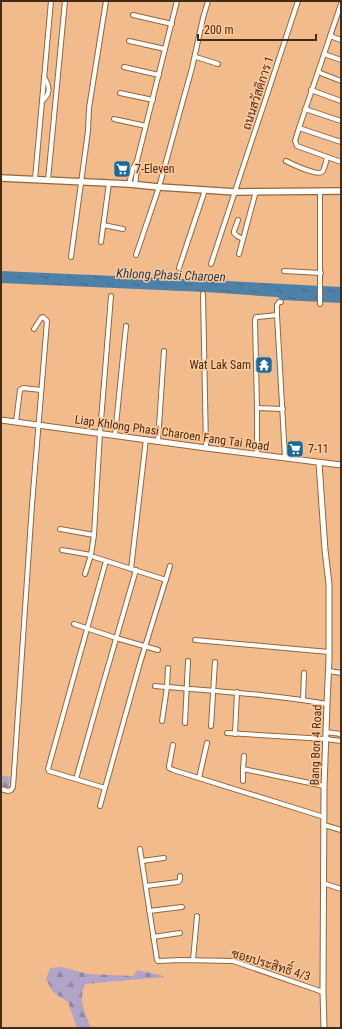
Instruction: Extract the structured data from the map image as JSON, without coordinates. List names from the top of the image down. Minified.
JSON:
{"streets":{"street":["ถนนสวัสดิการ 1","Liap Khlong Phasi Charoen Fang Tai Road","Bang Bon 4 Road","ซอยประสิทธิ์ 4/3"]},"crossings":[["Liap Khlong Phasi Charoen Fang Tai Road","Bang Bon 4 Road"],["Bang Bon 4 Road","ซอยประสิทธิ์ 4/3"]],"water":["Khlong Phasi Charoen"],"places":{"supermarket":["7-Eleven","7-11"],"temple":["Wat Lak Sam"]},"scale_bar":"200 m"}
